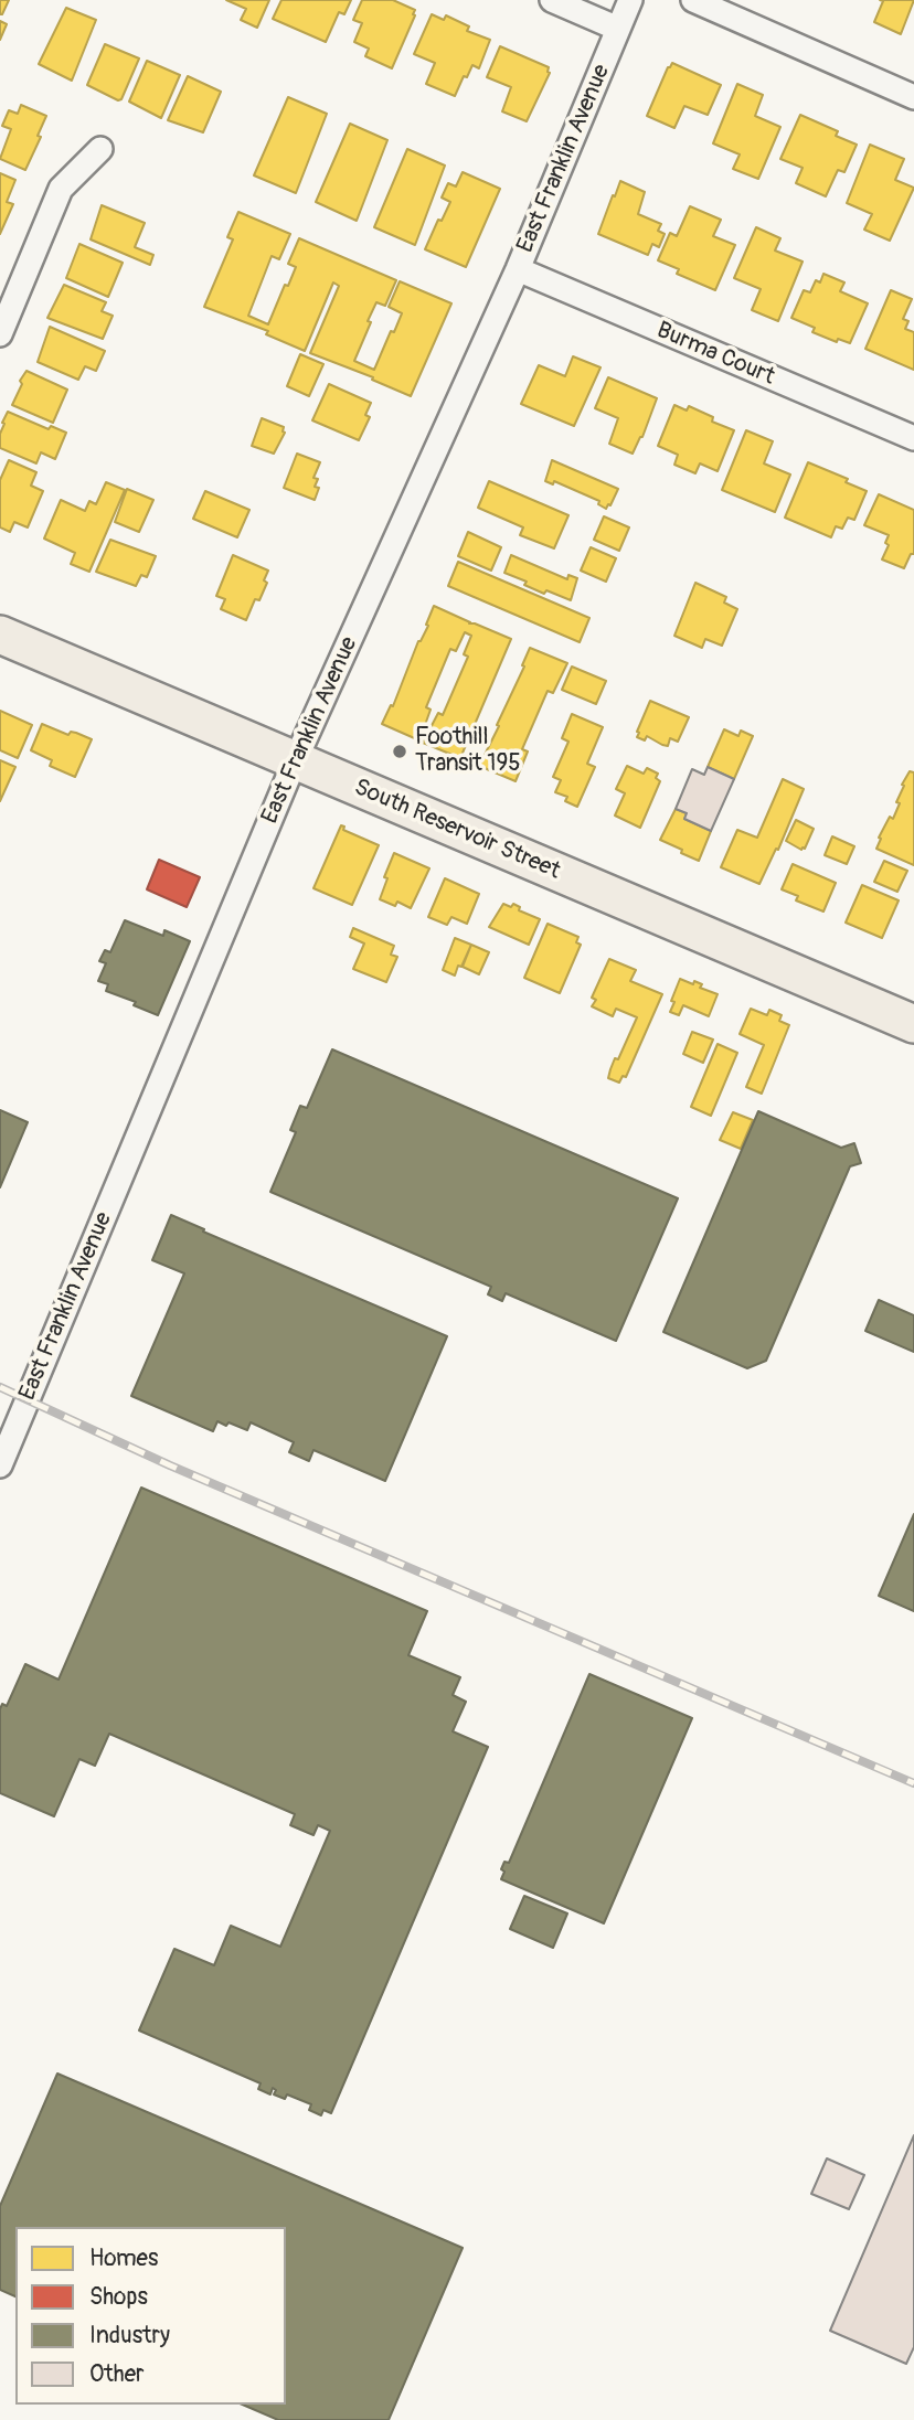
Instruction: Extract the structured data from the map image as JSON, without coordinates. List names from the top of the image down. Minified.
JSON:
{"streets":{"main road":["South Reservoir Street"],"street":["East Franklin Avenue","Burma Court"]},"crossings":[["East Franklin Avenue","Burma Court"],["East Franklin Avenue","South Reservoir Street"]],"places":["Foothill Transit 195"],"legend":["Homes","Shops","Industry","Other"]}
